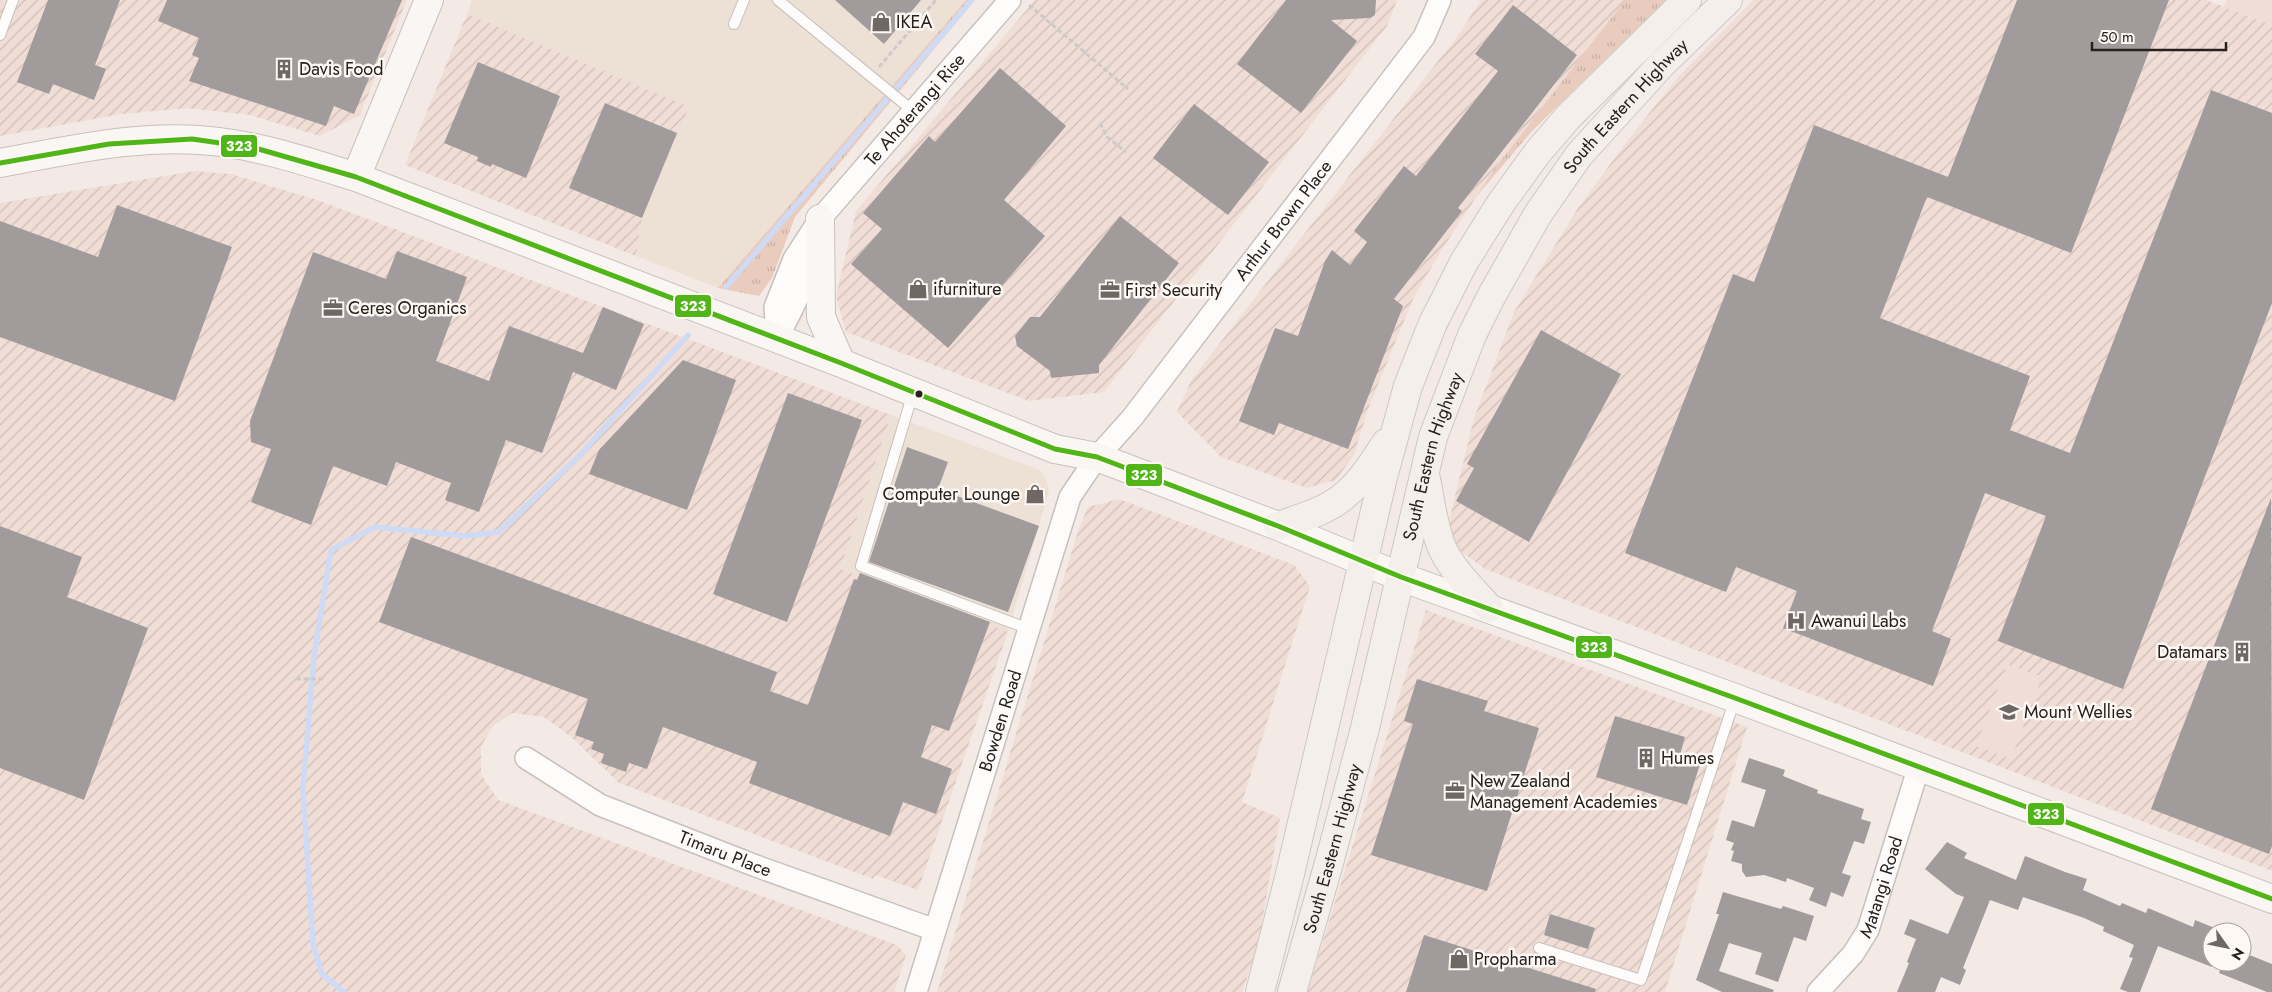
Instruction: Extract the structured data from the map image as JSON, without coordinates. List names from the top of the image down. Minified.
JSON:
{"streets":{"main road":["South Eastern Highway"],"street":["Te Ahoterangi Rise","Arthur Brown Place","Bowden Road","Timaru Place","Matangi Road"]},"crossings":[["Arthur Brown Place","Bowden Road"],["Bowden Road","Timaru Place"]],"places":{"shop":["IKEA","ifurniture","Computer Lounge","Propharma"],"building":["Davis Food","Datamars","Humes"],"office":["First Security","Ceres Organics","New Zealand Management Academies"],"hospital":["Awanui Labs"],"school or university":["Mount Wellies"]},"lines":["transit line 323"],"scale_bar":"50 m","north":"bottom right"}
